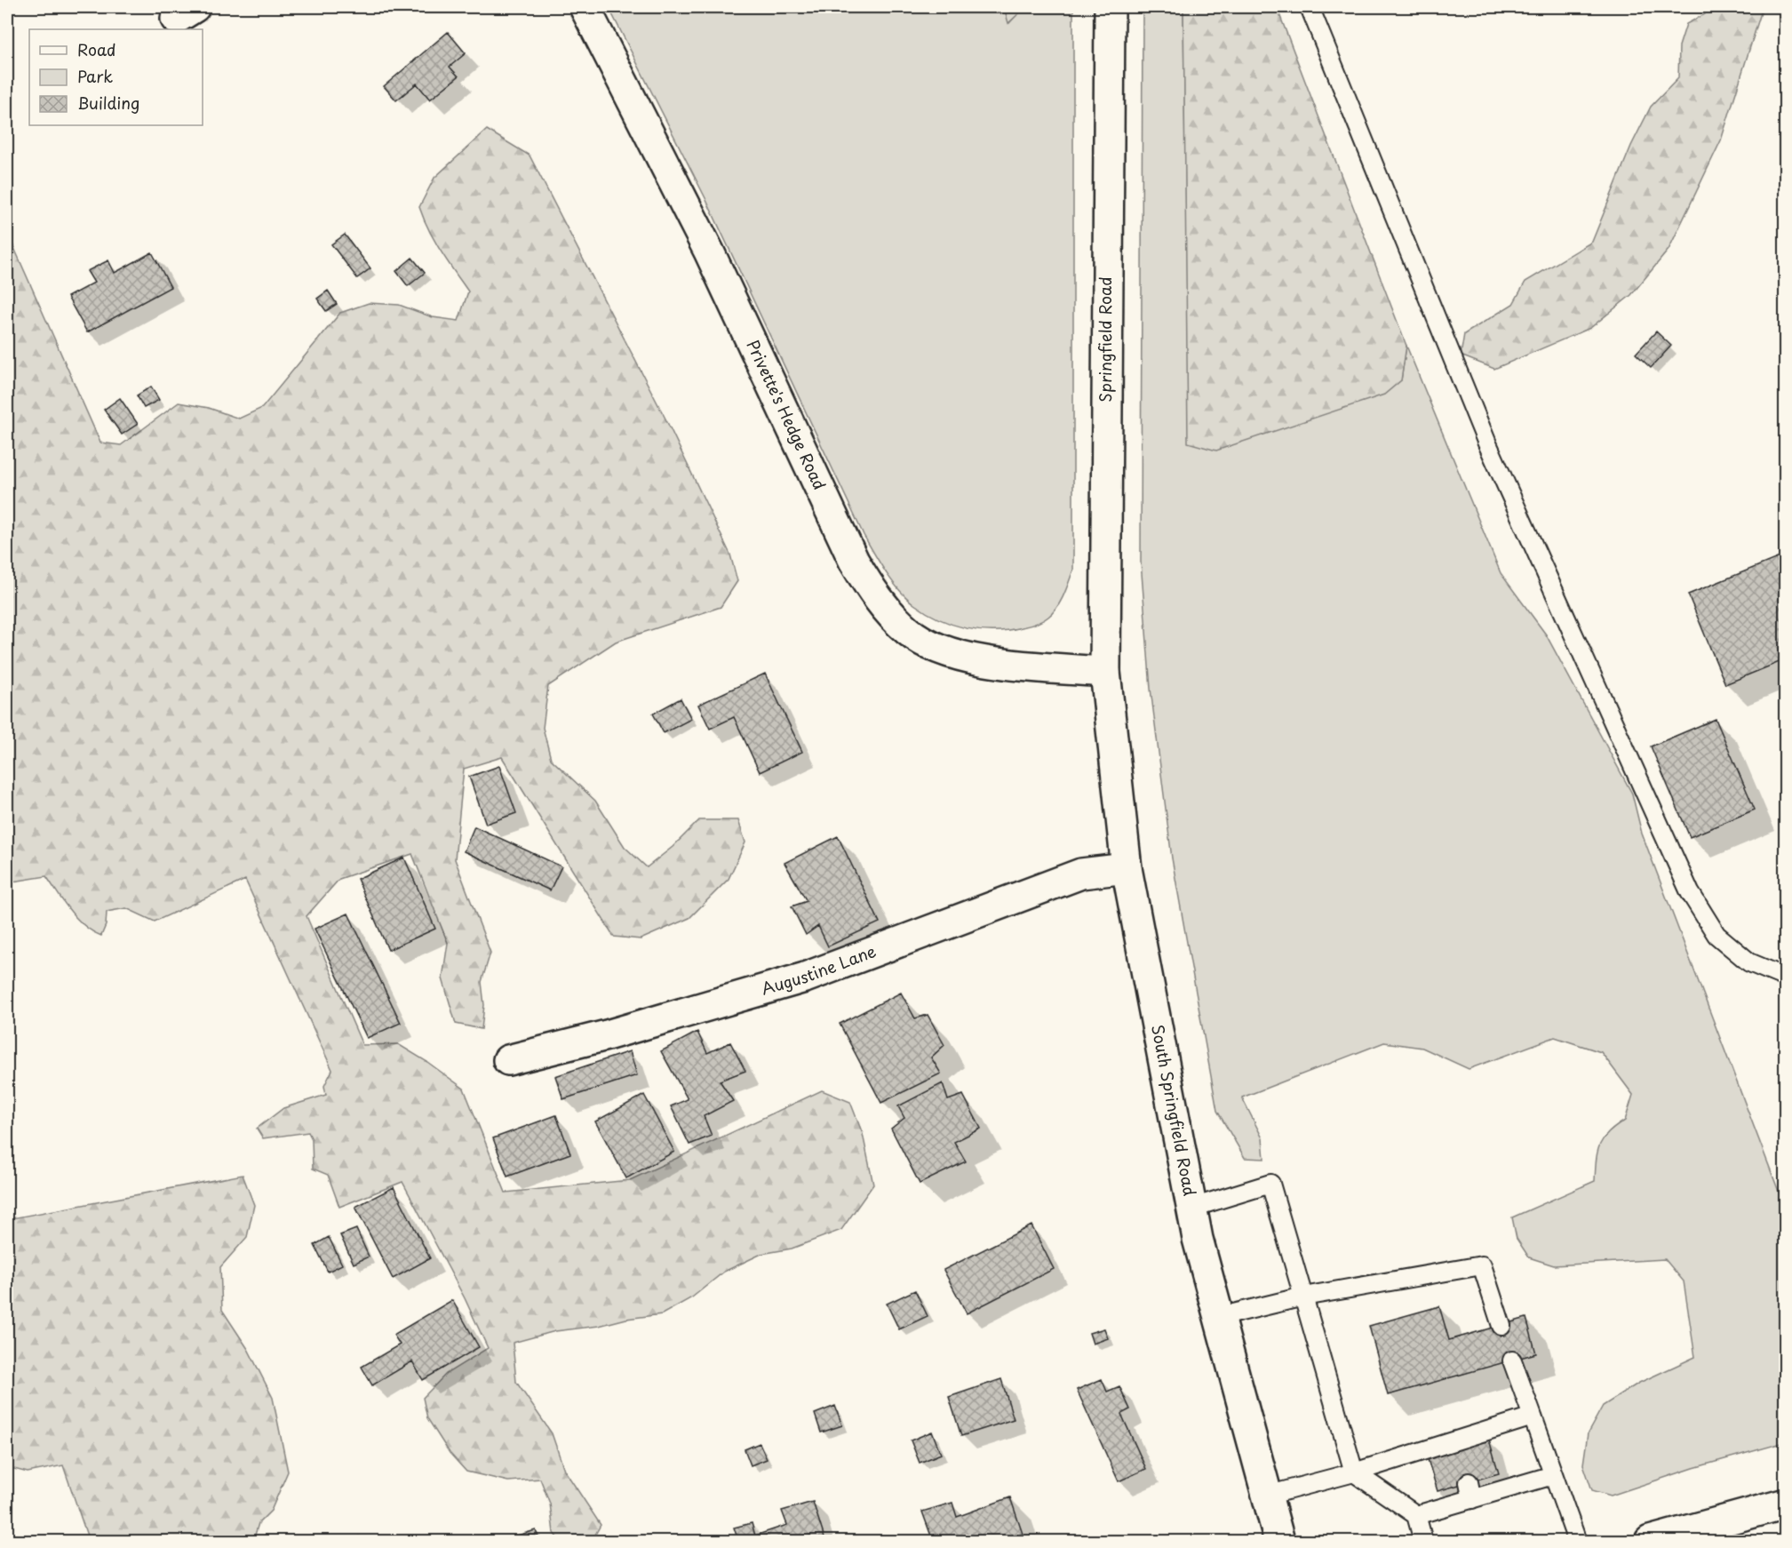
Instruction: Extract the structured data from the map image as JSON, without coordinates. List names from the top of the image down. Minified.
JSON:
{"streets":{"main road":["Springfield Road","Privette's Hedge Road","Augustine Lane","South Springfield Road"]},"crossings":[["Springfield Road","Privette's Hedge Road"],["Springfield Road","South Springfield Road"],["Privette's Hedge Road","South Springfield Road"],["Augustine Lane","South Springfield Road"]],"legend":["Road","Park","Building"]}
